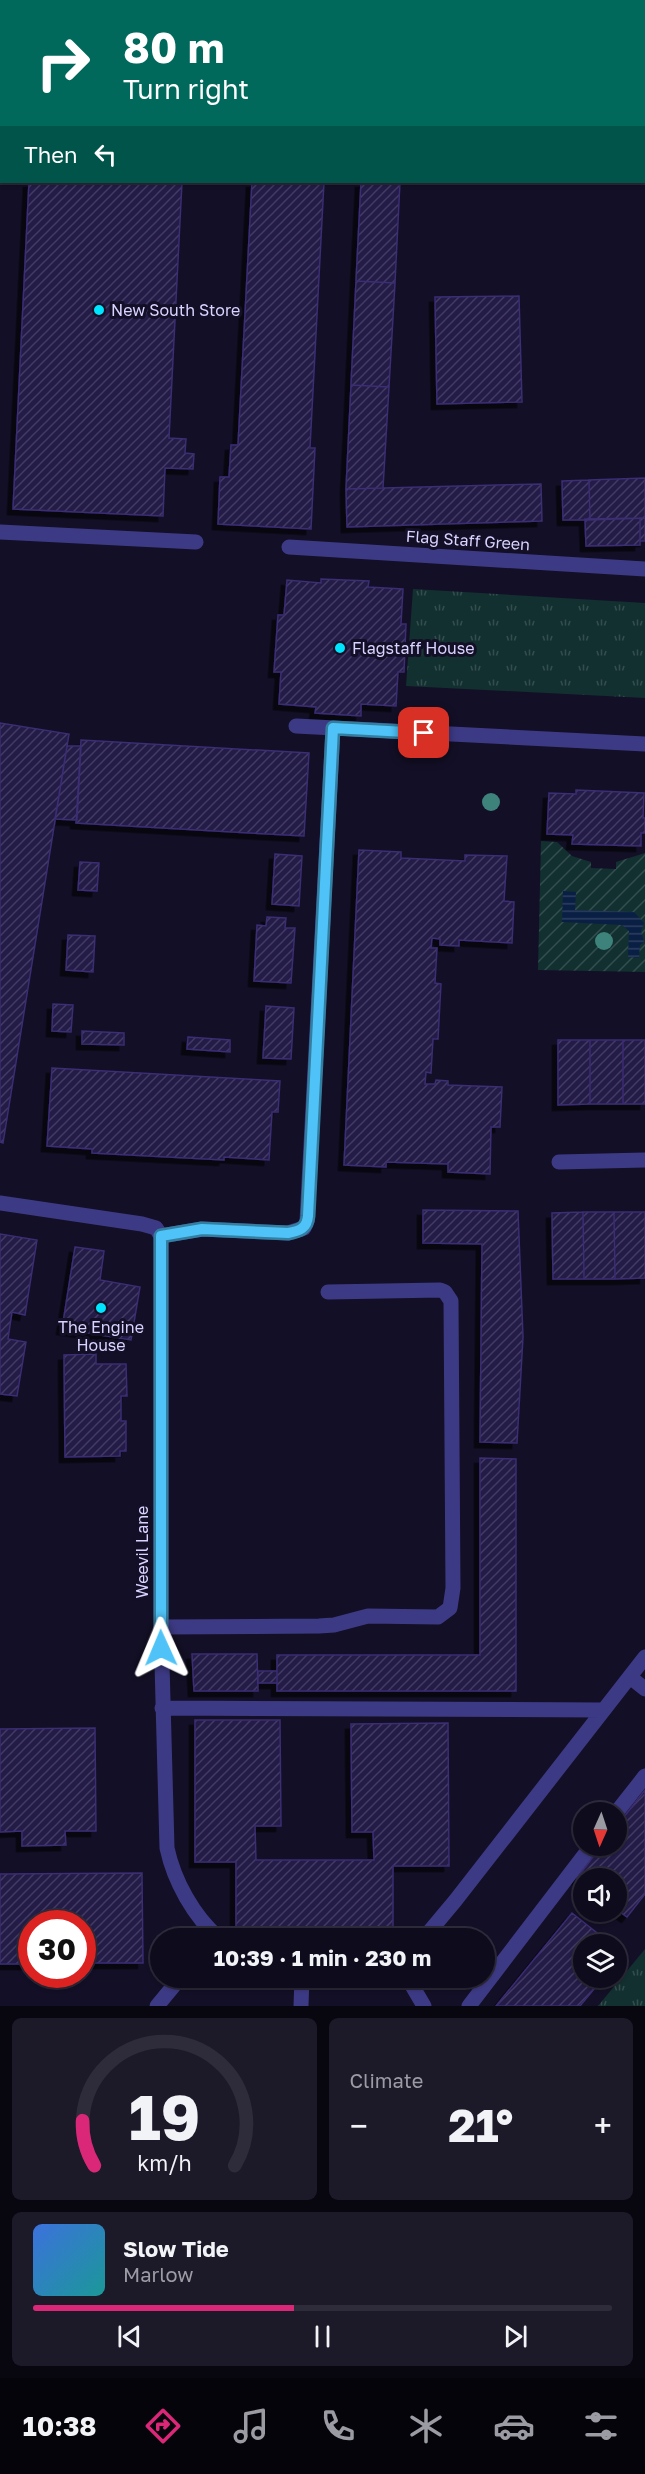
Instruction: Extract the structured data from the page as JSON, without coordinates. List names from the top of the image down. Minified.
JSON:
{"streets":{"street":["Flag Staff Green","Weevil Lane"]},"places":["New South Store","Flagstaff House","The Engine House"],"north":"bottom","page":{"turn":["80 m","Turn right"],"then":"Then","limit":"30","trip":"10:39 · 1 min · 230 m","tile":"Climate","heat":["−","21°","+"],"song":["Slow Tide","Marlow"],"tabs":"10:38","gauge":["19","km/h"]}}
